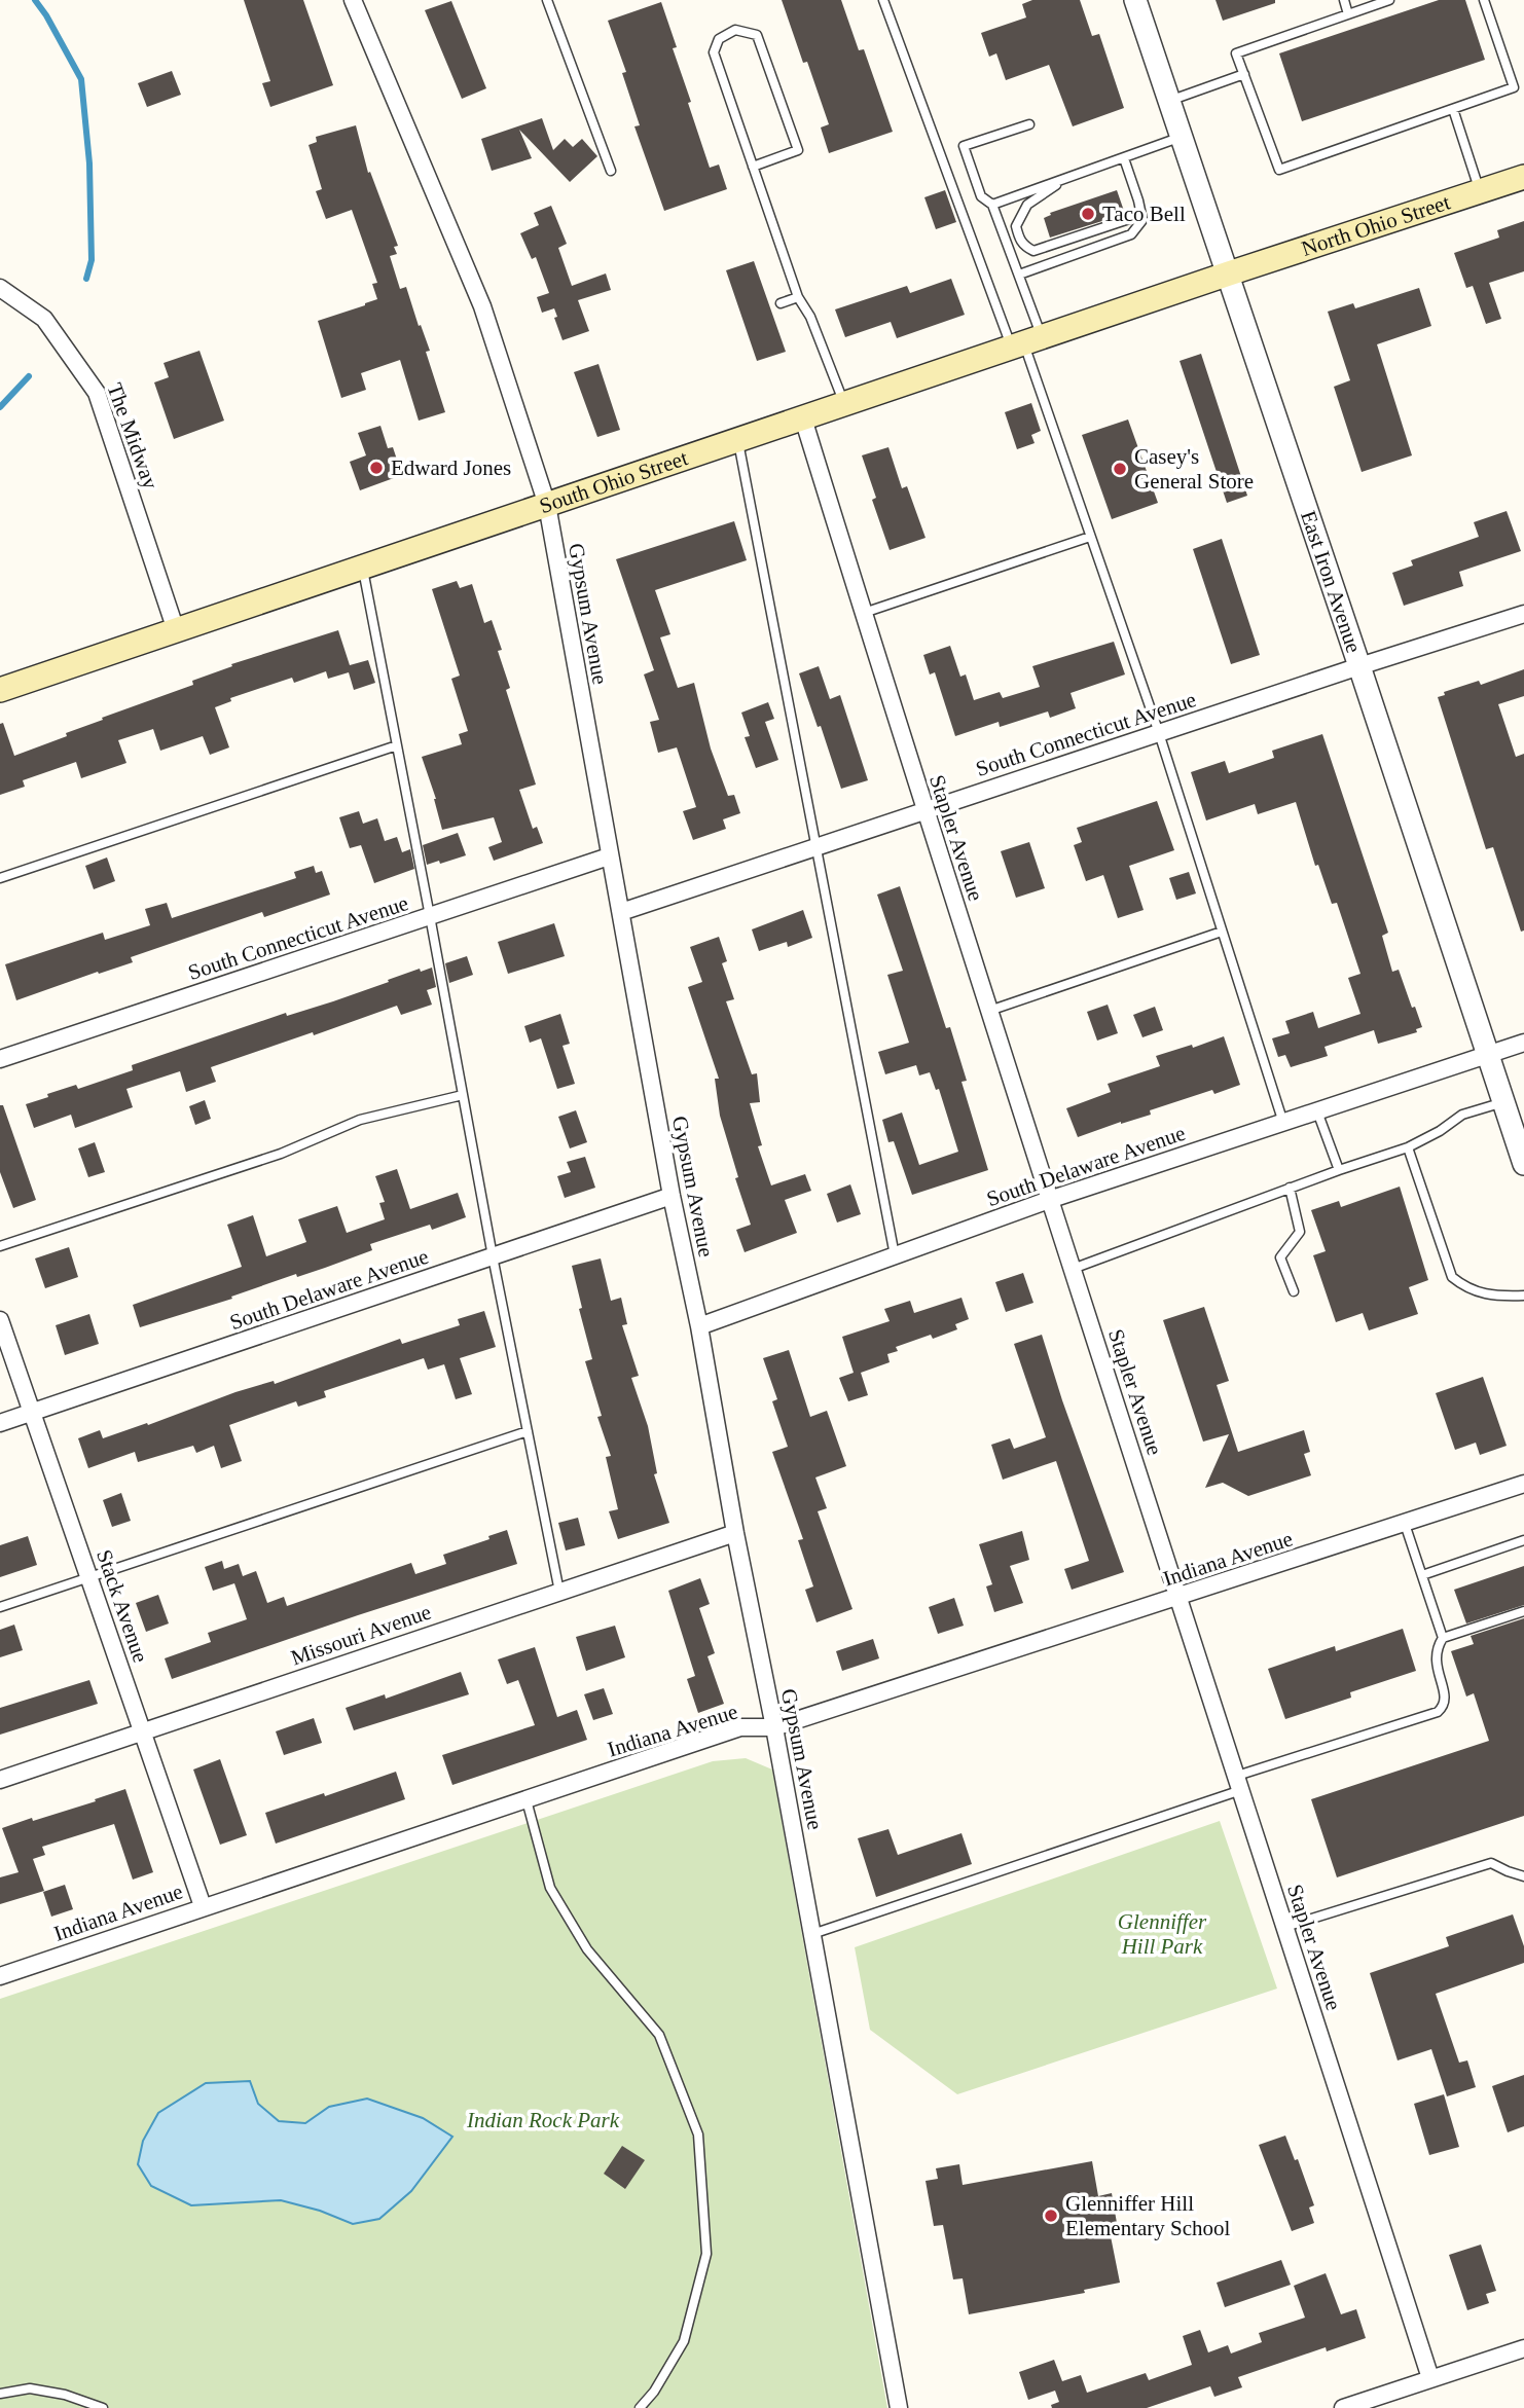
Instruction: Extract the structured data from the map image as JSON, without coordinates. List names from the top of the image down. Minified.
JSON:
{"streets":{"main road":["North Ohio Street","South Ohio Street"],"street":["The Midway","East Iron Avenue","Gypsum Avenue","South Connecticut Avenue","Stapler Avenue","South Delaware Avenue","Indiana Avenue","Stack Avenue","Missouri Avenue"]},"crossings":[["North Ohio Street","South Ohio Street"],["North Ohio Street","East Iron Avenue"],["The Midway","South Ohio Street"],["South Ohio Street","East Iron Avenue"],["South Ohio Street","Gypsum Avenue"],["South Ohio Street","Stapler Avenue"],["East Iron Avenue","South Connecticut Avenue"],["East Iron Avenue","South Delaware Avenue"],["Gypsum Avenue","South Connecticut Avenue"],["Gypsum Avenue","South Delaware Avenue"],["Gypsum Avenue","Indiana Avenue"],["Gypsum Avenue","Missouri Avenue"],["South Connecticut Avenue","Stapler Avenue"],["Stapler Avenue","South Delaware Avenue"],["Stapler Avenue","Indiana Avenue"],["South Delaware Avenue","Stack Avenue"],["Indiana Avenue","Stack Avenue"],["Stack Avenue","Missouri Avenue"]],"parks":["Glenniffer Hill Park","Indian Rock Park"],"places":["Taco Bell","Edward Jones","Casey's General Store","Glenniffer Hill Elementary School"]}
